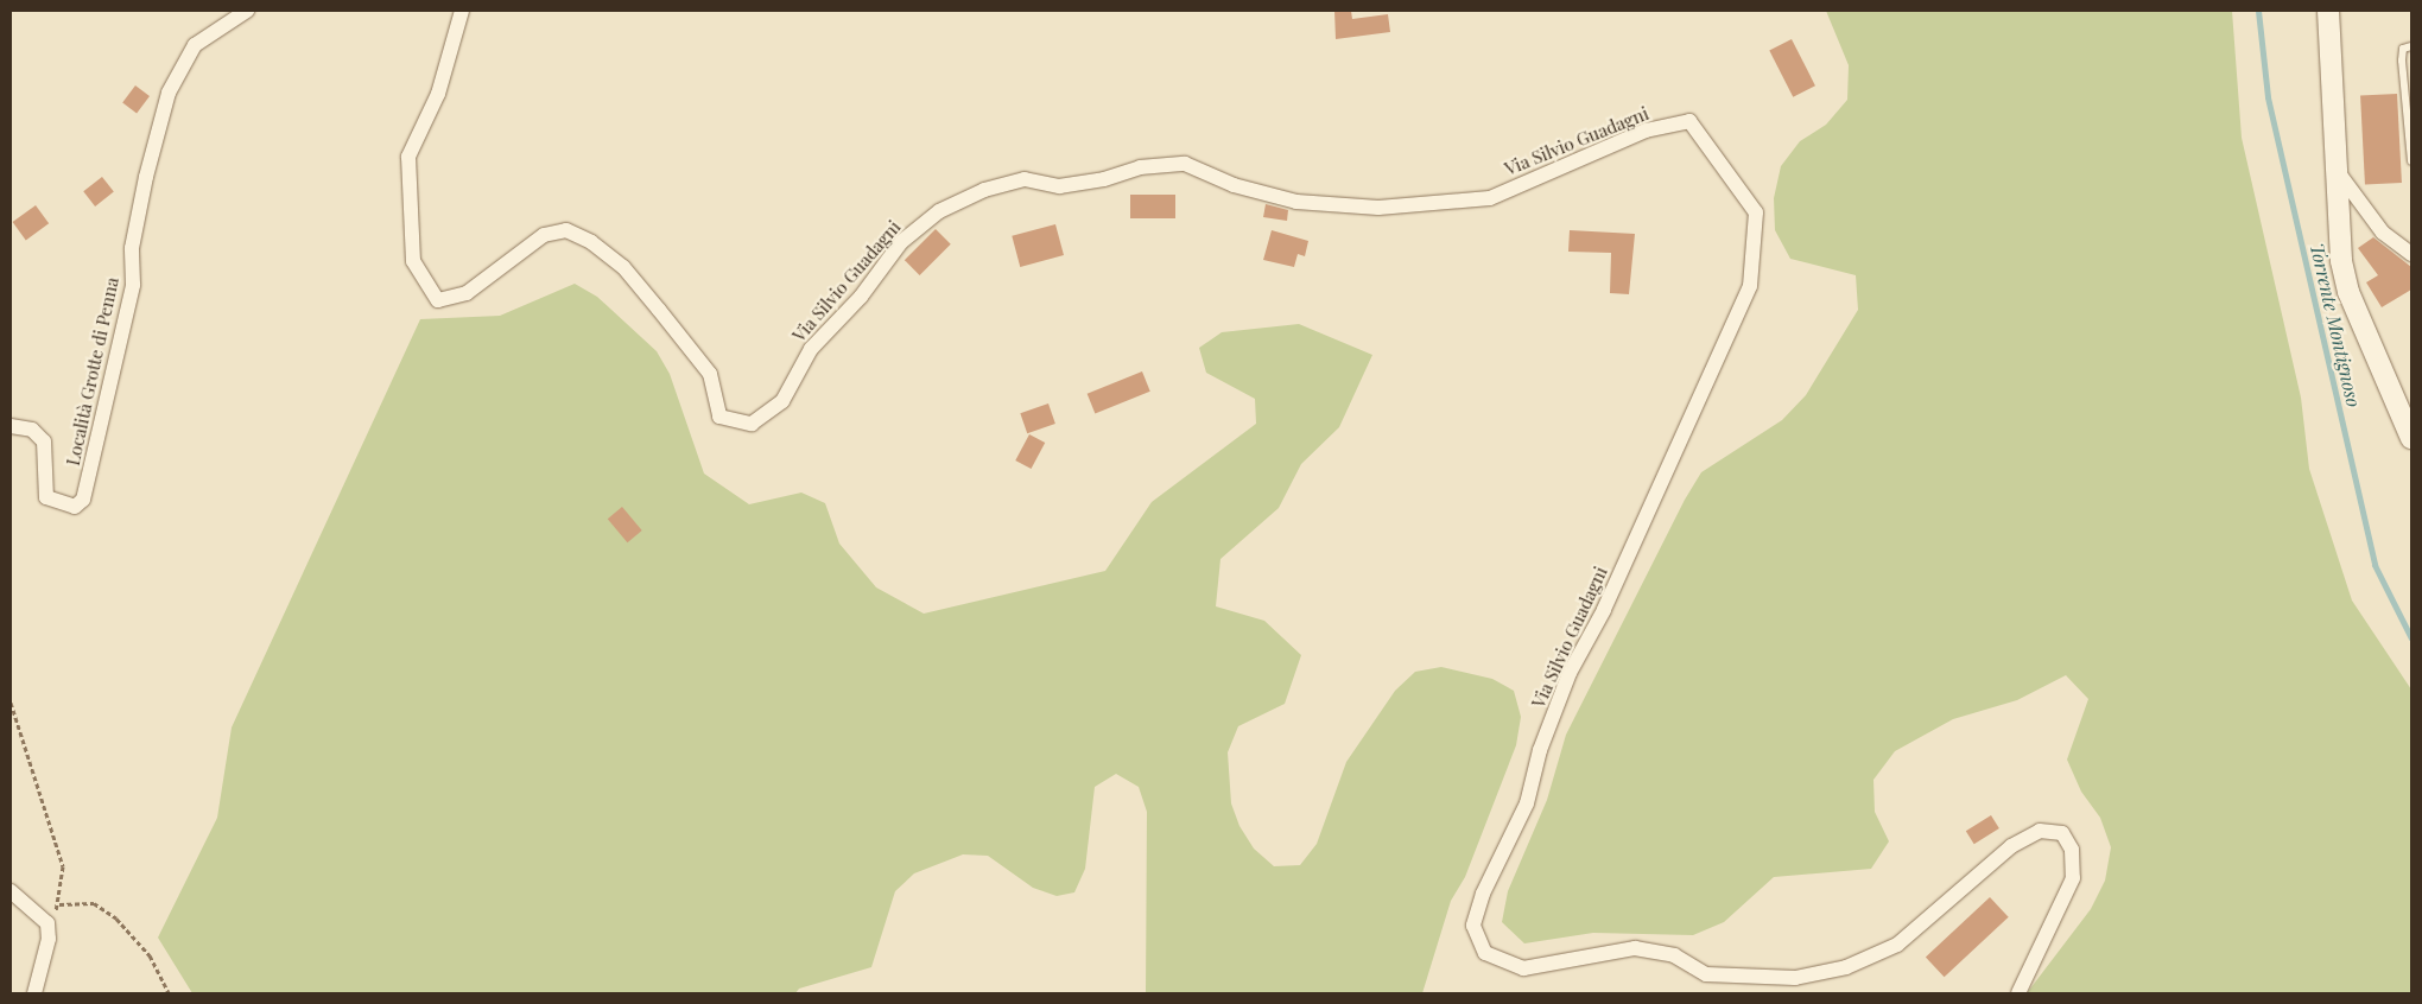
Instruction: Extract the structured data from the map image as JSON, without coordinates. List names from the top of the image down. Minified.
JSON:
{"streets":{"street":["Via Silvio Guadagni","Località Grotte di Penna"]},"water":["Torrente Montignoso"]}
